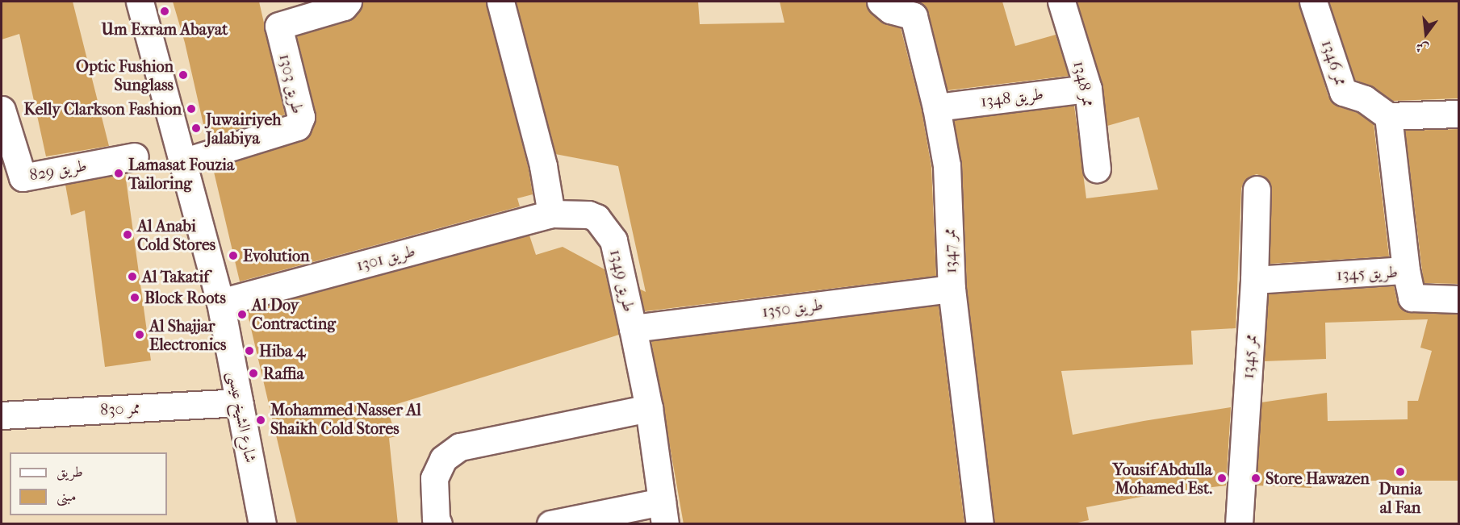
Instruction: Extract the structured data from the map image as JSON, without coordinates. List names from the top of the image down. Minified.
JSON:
{"streets":{"street":["ممر 1346","طريق 1303","ممر 1348","طريق 1348","طريق 829","ممر 1347","طريق 1301","طريق 1345","طريق 1349","طريق 1350","ممر 1345","ممر 830","شارع الشيخ عيسى"]},"crossings":[["طريق 1303","شارع الشيخ عيسى"],["ممر 1348","طريق 1348"],["طريق 1348","ممر 1347"],["ممر 1347","طريق 1350"],["طريق 1301","طريق 1349"],["طريق 1301","شارع الشيخ عيسى"],["طريق 1345","ممر 1345"],["طريق 1349","طريق 1350"],["ممر 830","شارع الشيخ عيسى"]],"places":["Um Exram Abayat","Optic Fushion Sunglass","Kelly Clarkson Fashion","Juwairiyeh Jalabiya","Lamasat Fouzia Tailoring","Al Anabi Cold Stores","Evolution","Al Takatif","Block Roots","Al Doy Contracting","Al Shajjar Electronics","Hiba 4","Raffia","Mohammed Nasser Al Shaikh Cold Stores","Dunia al Fan","Yousif Abdulla Mohamed Est.","Store Hawazen"],"legend":["طريق","مبنى"],"north":"bottom"}
